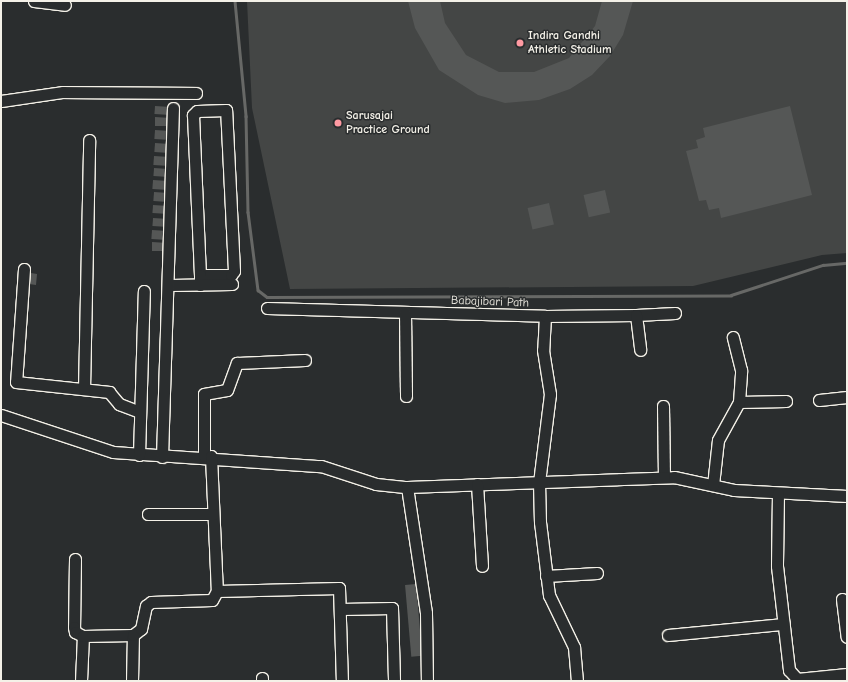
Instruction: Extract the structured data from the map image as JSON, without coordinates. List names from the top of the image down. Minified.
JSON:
{"streets":{"street":["Babajibari Path"]},"places":["Indira Gandhi Athletic Stadium","Sarusajai Practice Ground"]}
